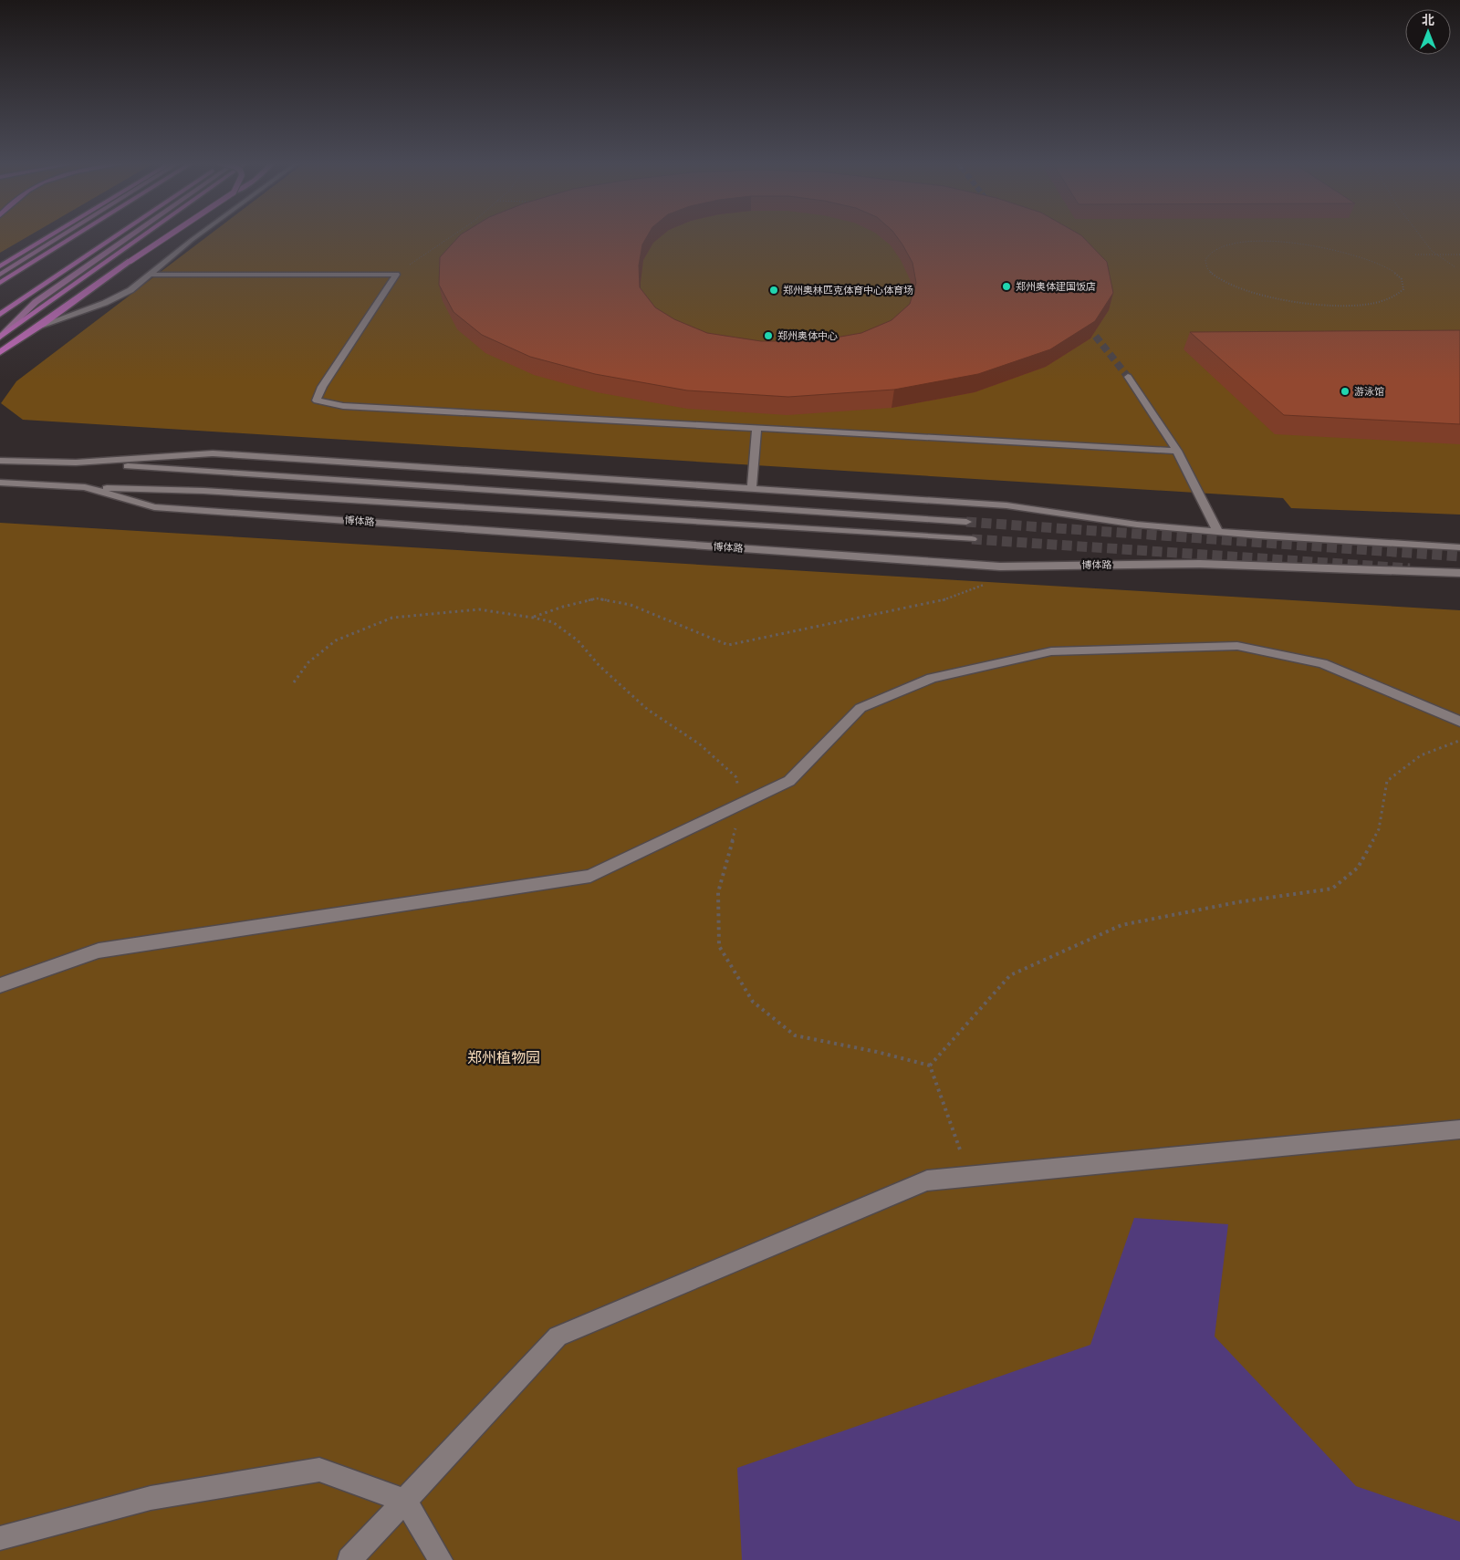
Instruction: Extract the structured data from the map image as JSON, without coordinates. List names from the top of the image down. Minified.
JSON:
{"streets":{"street":["博体路"]},"parks":["郑州植物园"],"places":["郑州奥体建国饭店","郑州奥林匹克体育中心体育场","郑州奥体中心","游泳馆"],"north":"top"}
